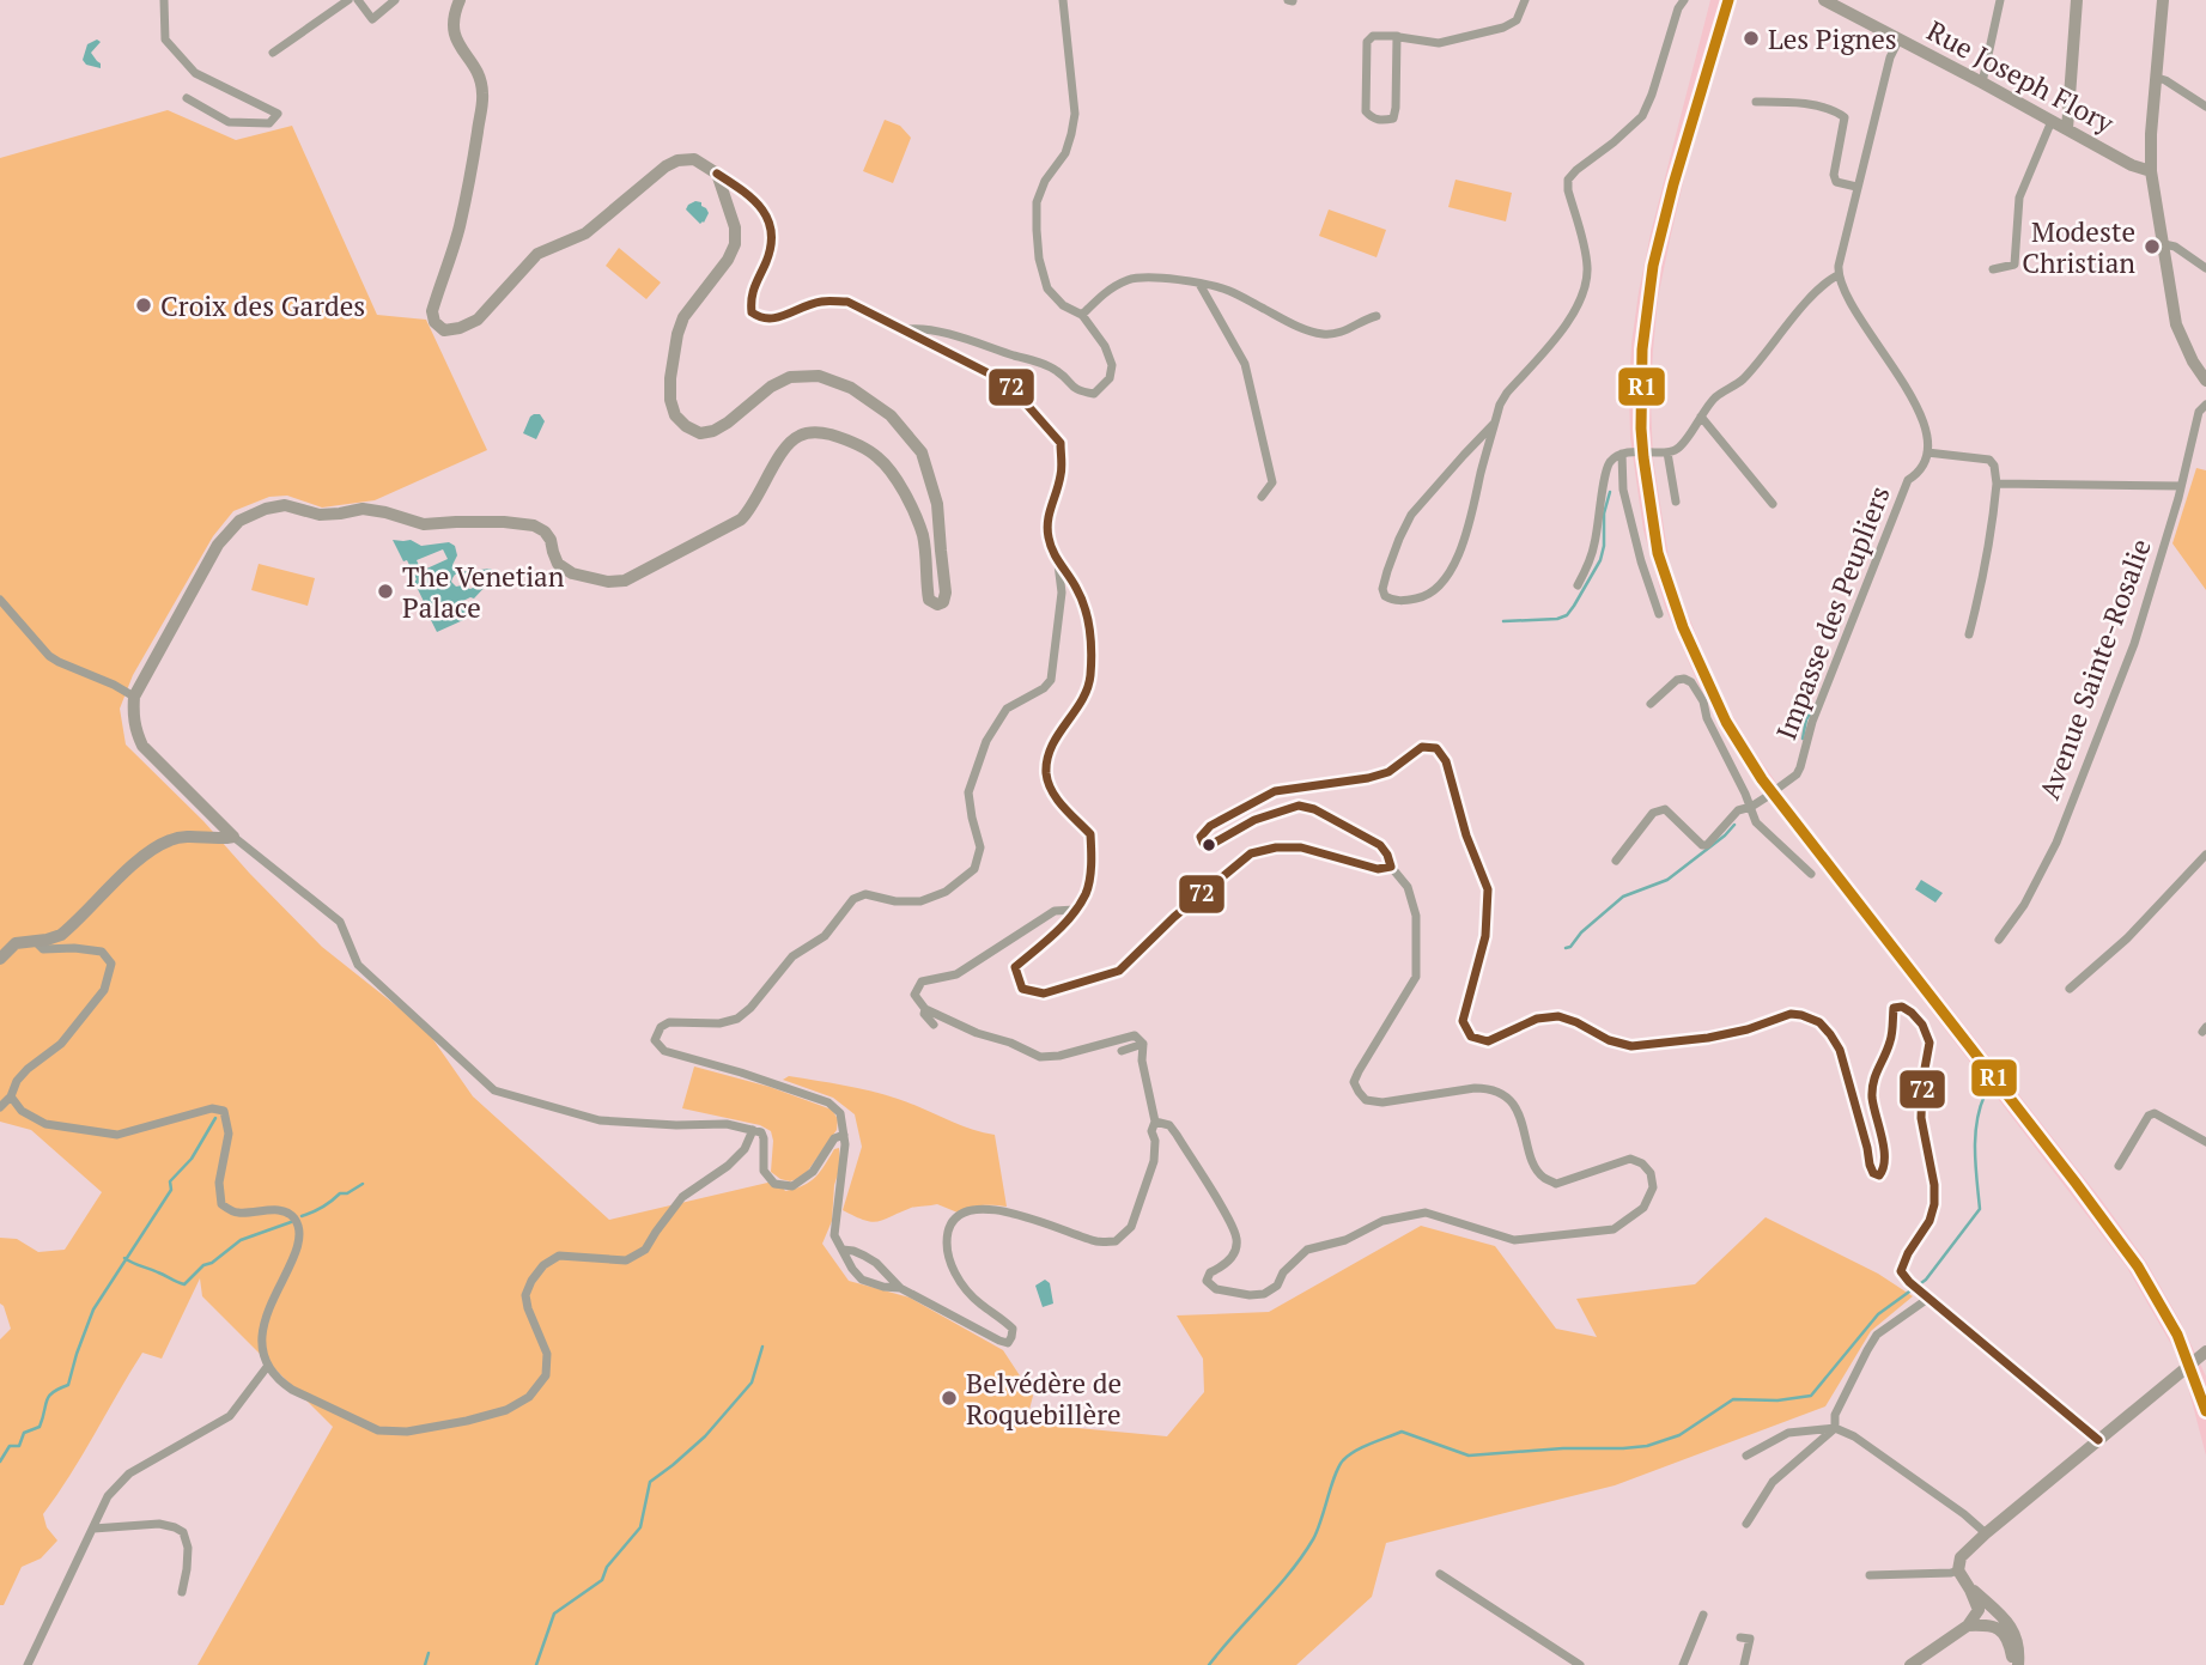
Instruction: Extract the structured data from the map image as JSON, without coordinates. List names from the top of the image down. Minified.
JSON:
{"streets":{"street":["Rue Joseph Flory","Impasse des Peupliers","Avenue Sainte-Rosalie"]},"places":["Les Pignes","Modeste Christian","Croix des Gardes","The Venetian Palace","Belvédère de Roquebillère"],"lines":["transit line R1","transit line 72"]}
